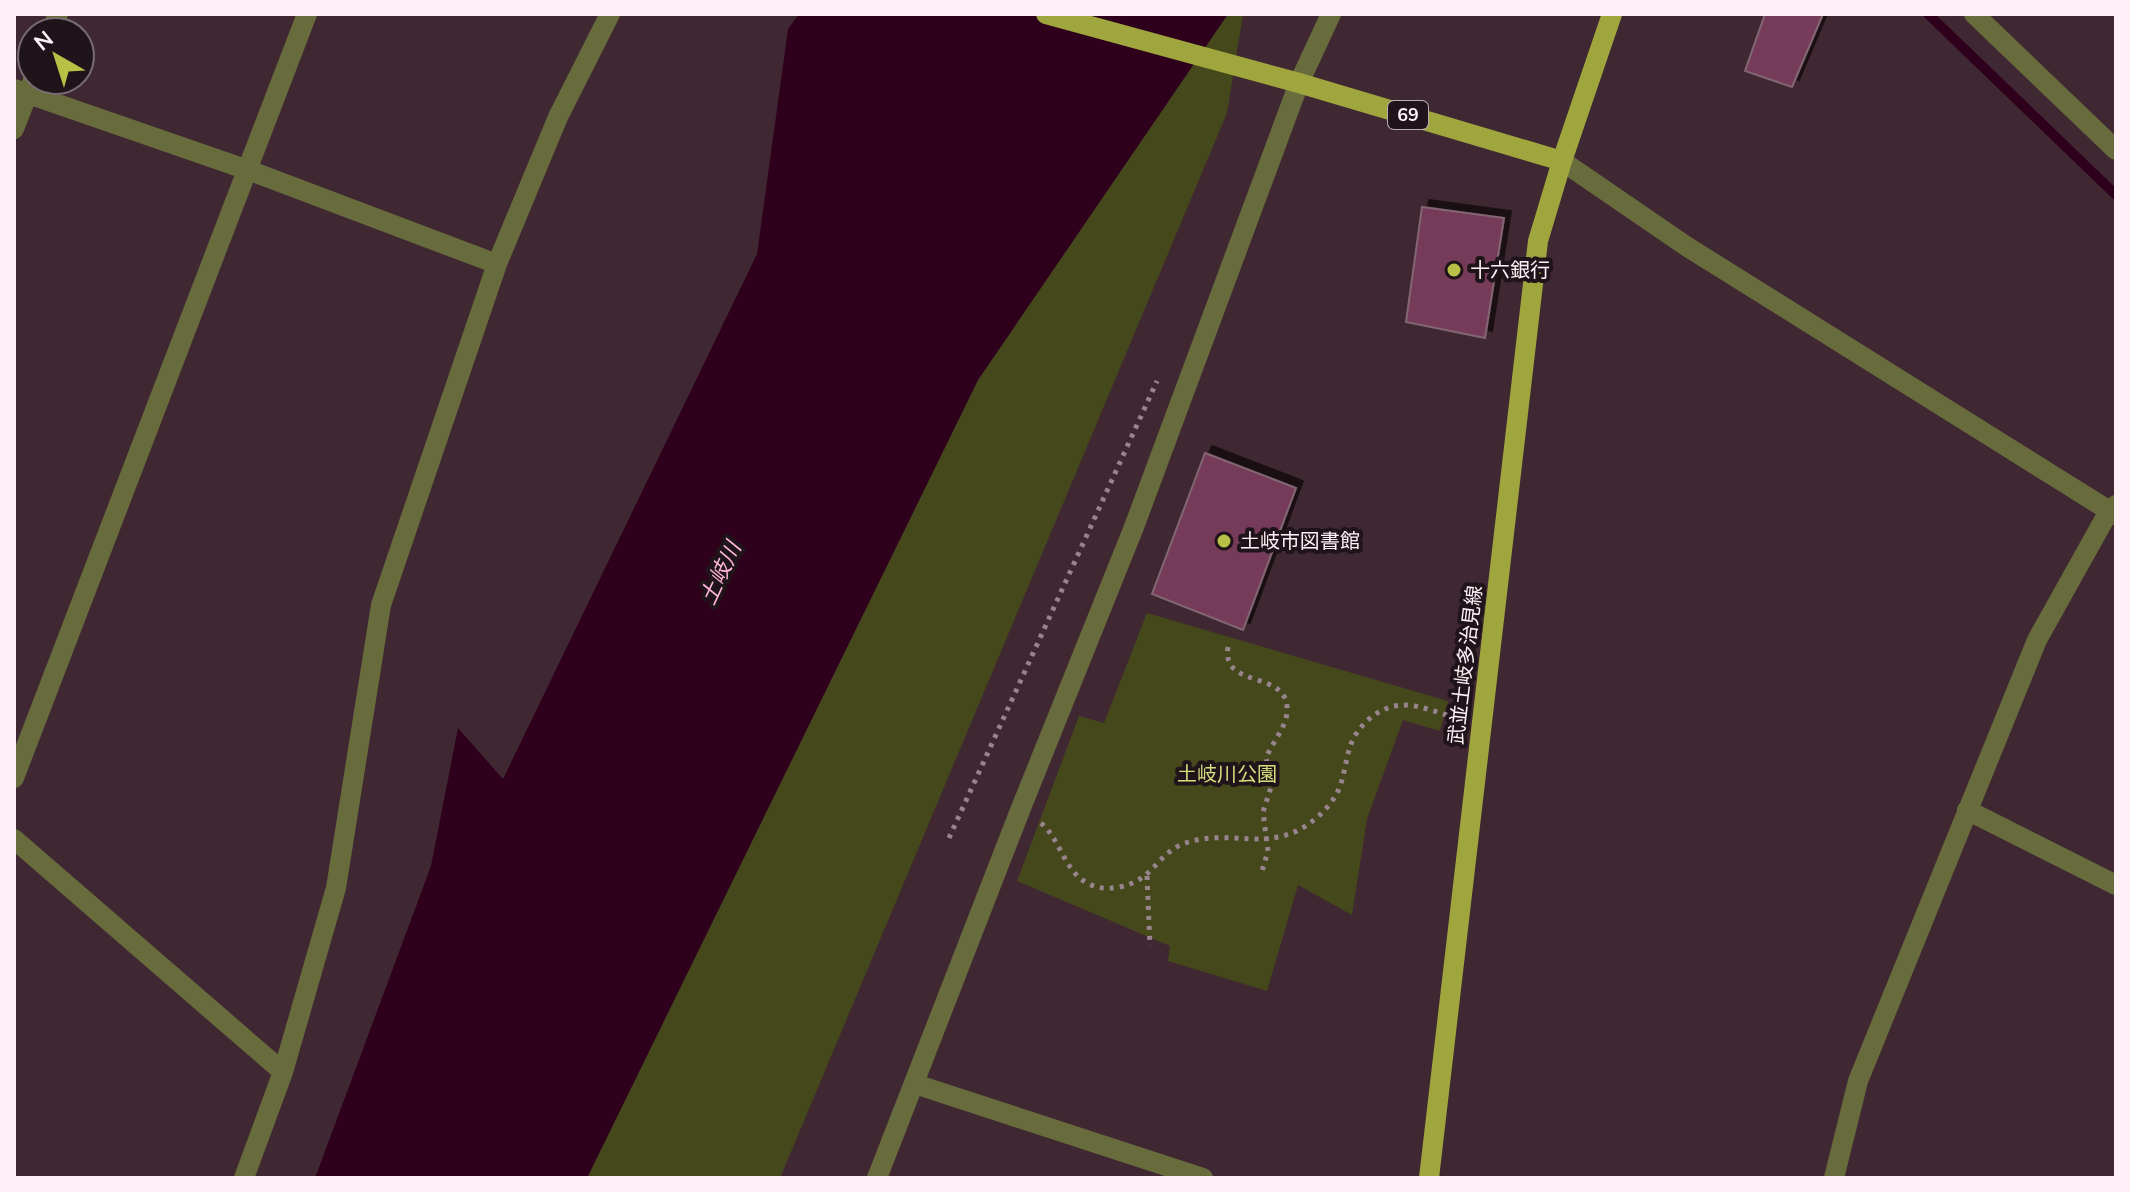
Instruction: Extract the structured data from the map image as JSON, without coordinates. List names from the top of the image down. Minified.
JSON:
{"streets":{"main road":["69","武並土岐多治見線"]},"crossings":[["69","武並土岐多治見線"]],"water":["土岐川"],"parks":["土岐川公園"],"places":["十六銀行","土岐市図書館"],"north":"top left"}
